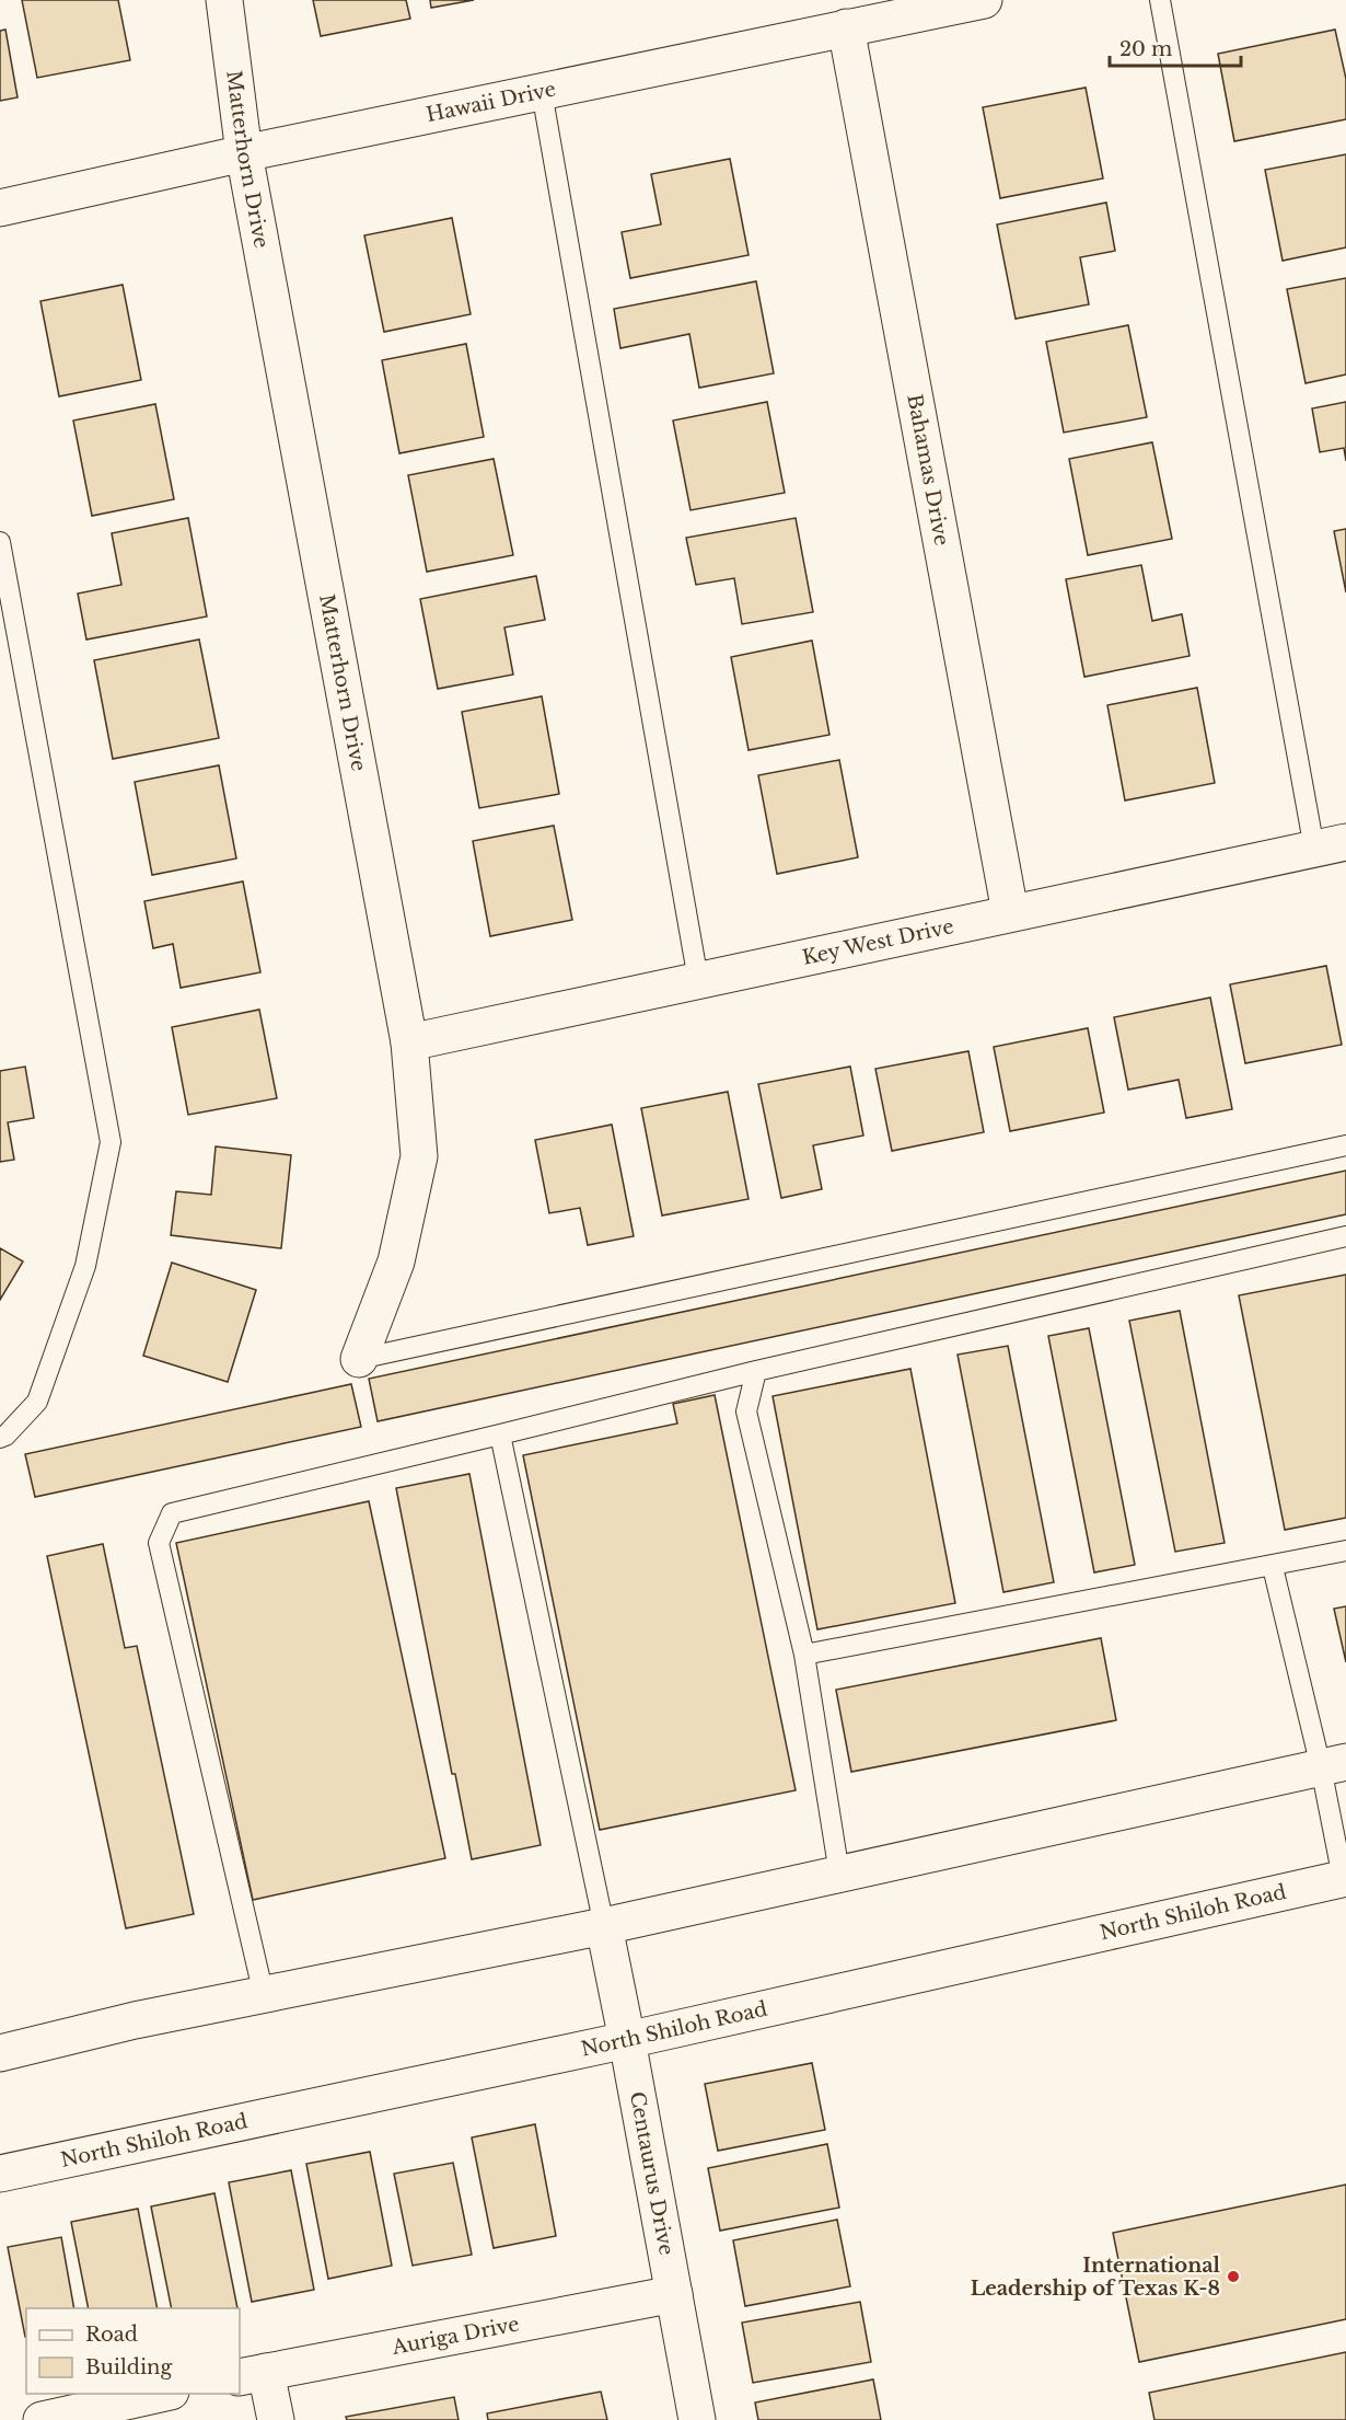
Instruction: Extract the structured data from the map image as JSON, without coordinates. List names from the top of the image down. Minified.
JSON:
{"streets":{"street":["Hawaii Drive","Matterhorn Drive","Bahamas Drive","Key West Drive","North Shiloh Road","Centaurus Drive","Auriga Drive"]},"crossings":[["Hawaii Drive","Matterhorn Drive"],["Hawaii Drive","Bahamas Drive"],["Matterhorn Drive","Key West Drive"],["Bahamas Drive","Key West Drive"],["North Shiloh Road","Centaurus Drive"],["Centaurus Drive","Auriga Drive"]],"places":["International Leadership of Texas K-8"],"legend":["Road","Building"],"scale_bar":"20 m"}
